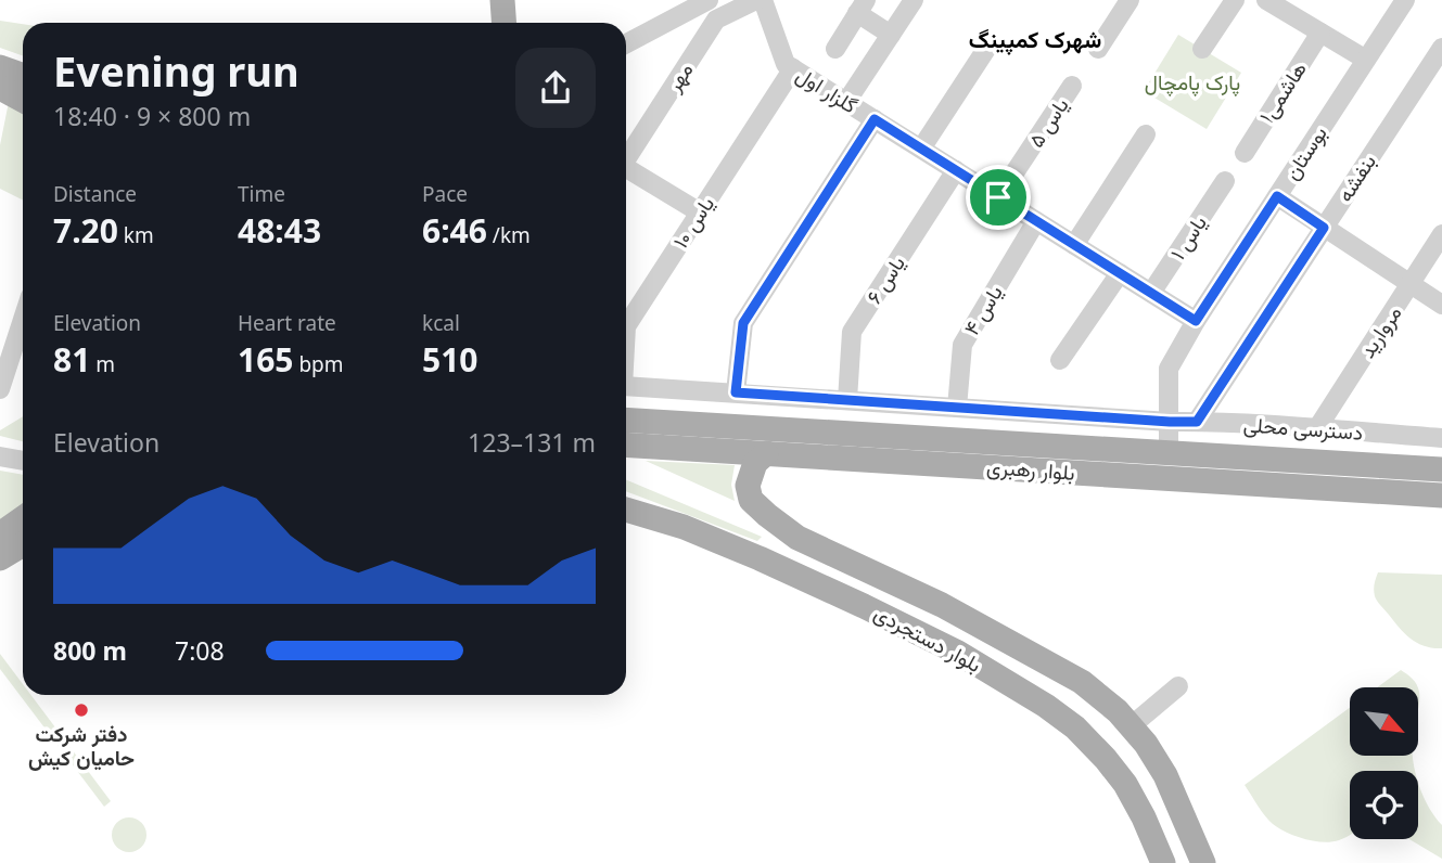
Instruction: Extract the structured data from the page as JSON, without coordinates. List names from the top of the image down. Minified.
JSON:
{"streets":{"main road":["بلوار رهبری","بلوار دستجردی"],"street":["مهر","گلزار اول","هاشمی۱","یاس ۵","بوستان","بنفشه","یاس ۱۰","یاس ۱","یاس ۶","یاس ۴","مروارید","دسترسی محلی"]},"crossings":[["گلزار اول","یاس ۵"],["گلزار اول","بوستان"],["گلزار اول","یاس ۱۰"],["گلزار اول","یاس ۱"],["گلزار اول","یاس ۶"],["گلزار اول","یاس ۴"],["بوستان","دسترسی محلی"],["بوستان","بلوار رهبری"],["بنفشه","دسترسی محلی"],["یاس ۶","دسترسی محلی"],["یاس ۴","دسترسی محلی"],["مروارید","دسترسی محلی"],["بلوار رهبری","بلوار دستجردی"]],"districts":["شهرک کمپینگ"],"parks":["پارک پامچال"],"places":["دفتر شرکت حامیان کیش"],"north":"bottom right","page":{"heading":["Evening run","18:40 · 9 × 800 m"],"stats":[["Distance","7.20 km"],["Time","48:43"],["Pace","6:46 /km"],["Elevation","81 m"],["Heart rate","165 bpm"],["kcal","510"]],"chart":["Elevation","123–131 m"],"list":[{"name":"800 m","note":"7:08"}]}}
